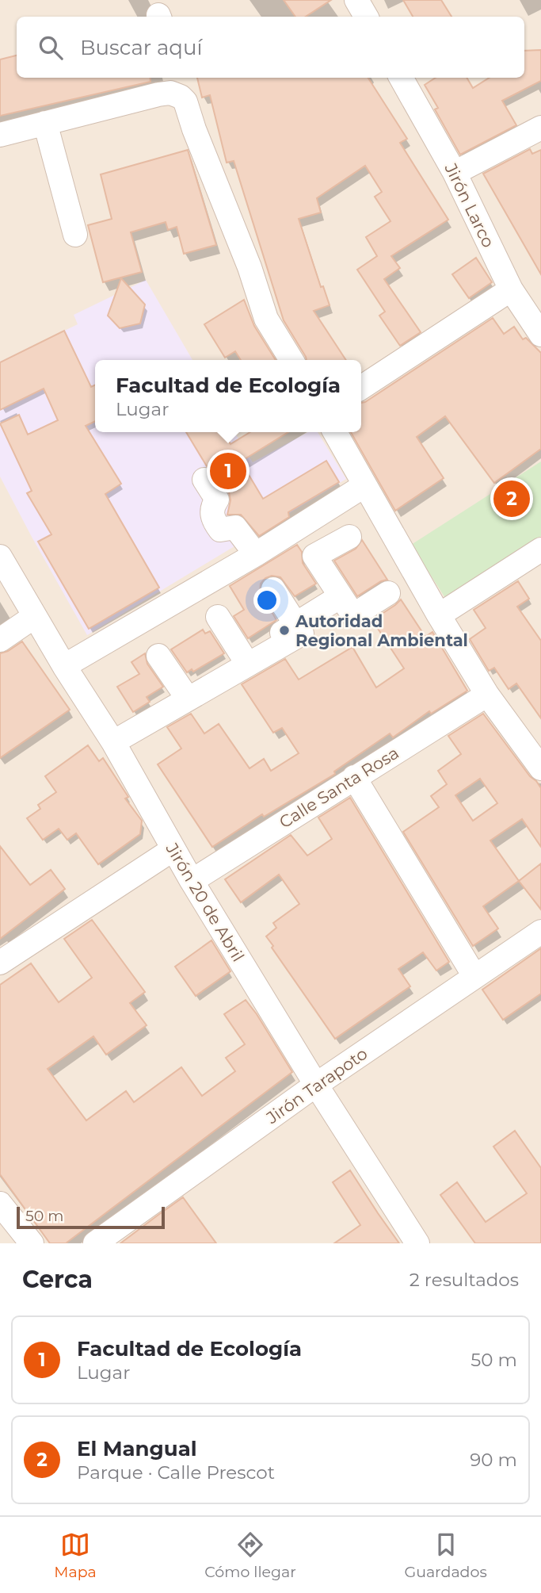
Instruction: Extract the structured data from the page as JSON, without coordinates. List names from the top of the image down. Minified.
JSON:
{"streets":{"street":["Jirón Larco","Calle Santa Rosa","Jirón 20 de Abril","Jirón Tarapoto"]},"crossings":[["Calle Santa Rosa","Jirón 20 de Abril"],["Jirón 20 de Abril","Jirón Tarapoto"]],"places":["Autoridad Regional Ambiental"],"scale_bar":"50 m","page":{"search":"Buscar aquí","popup":["Facultad de Ecología","Lugar"],"pins":["1","2"],"scale":"50 m","heading":["Cerca","2 resultados"],"list":[{"mark":"1","name":"Facultad de Ecología","note":"Lugar","value":"50 m"},{"mark":"2","name":"El Mangual","note":"Parque · Calle Prescot","value":"90 m"}],"nav":["Mapa","Cómo llegar","Guardados"]}}
